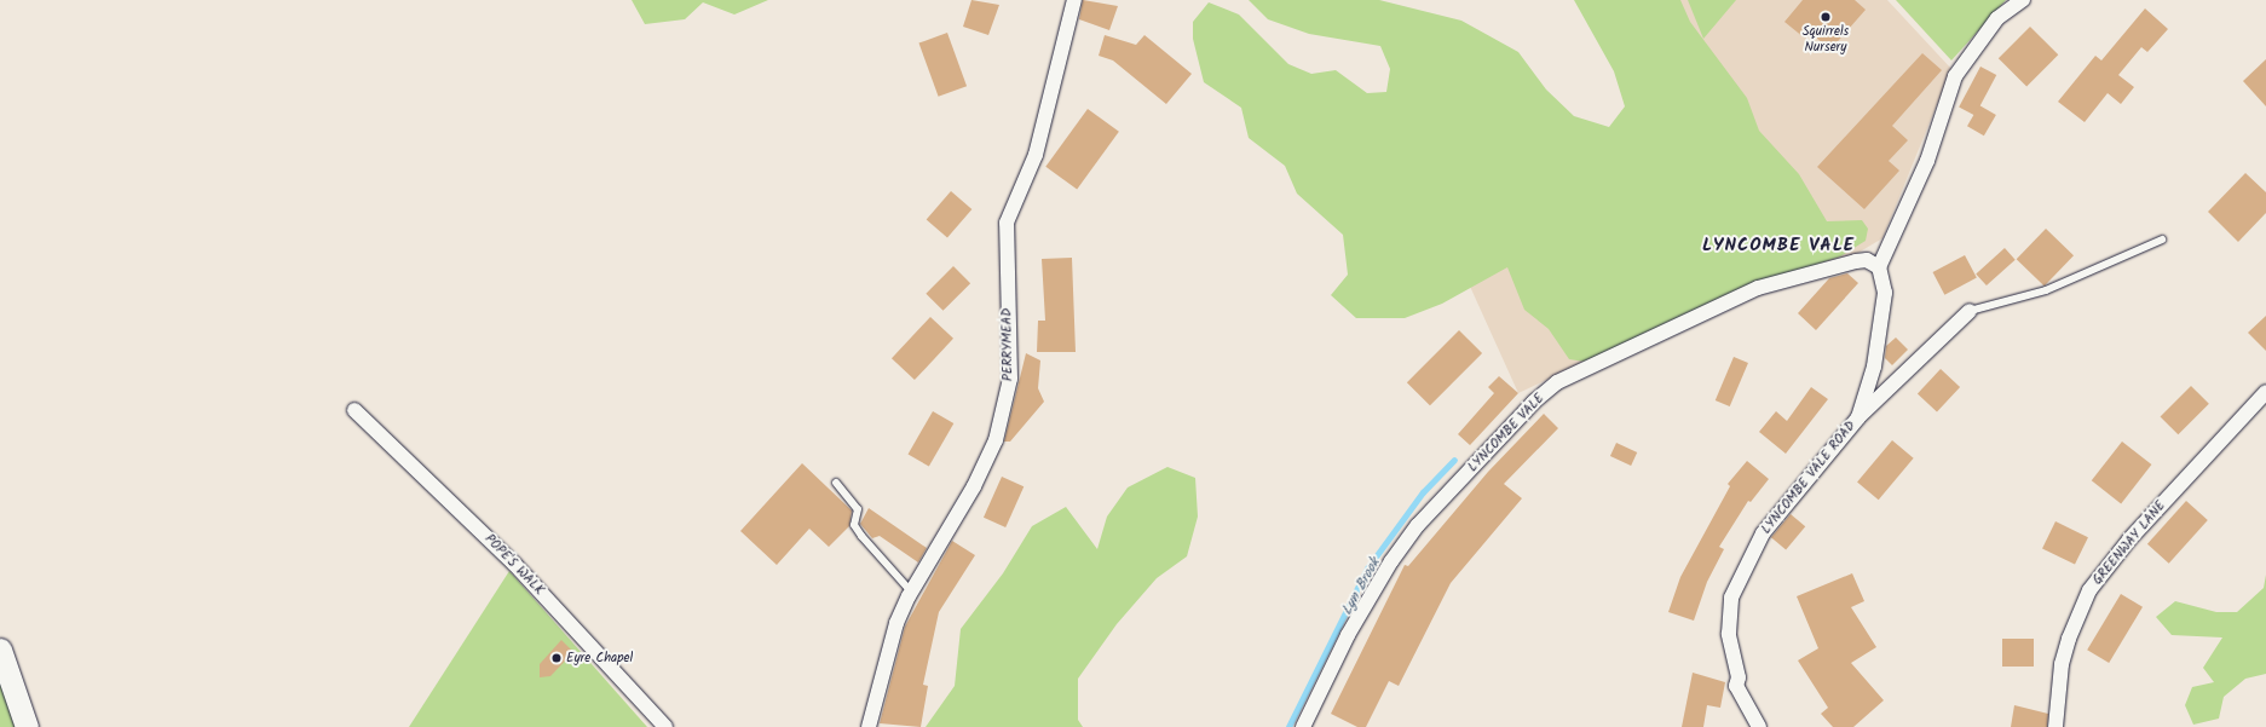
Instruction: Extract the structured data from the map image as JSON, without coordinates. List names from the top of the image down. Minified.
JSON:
{"streets":{"street":["PERRYMEAD","LYNCOMBE VALE","LYNCOMBE VALE ROAD","GREENWAY LANE","POPE'S WALK"]},"crossings":[["LYNCOMBE VALE","LYNCOMBE VALE ROAD"]],"districts":["LYNCOMBE VALE"],"water":["Lyn Brook"],"places":["Squirrels Nursery","Eyre Chapel"]}
